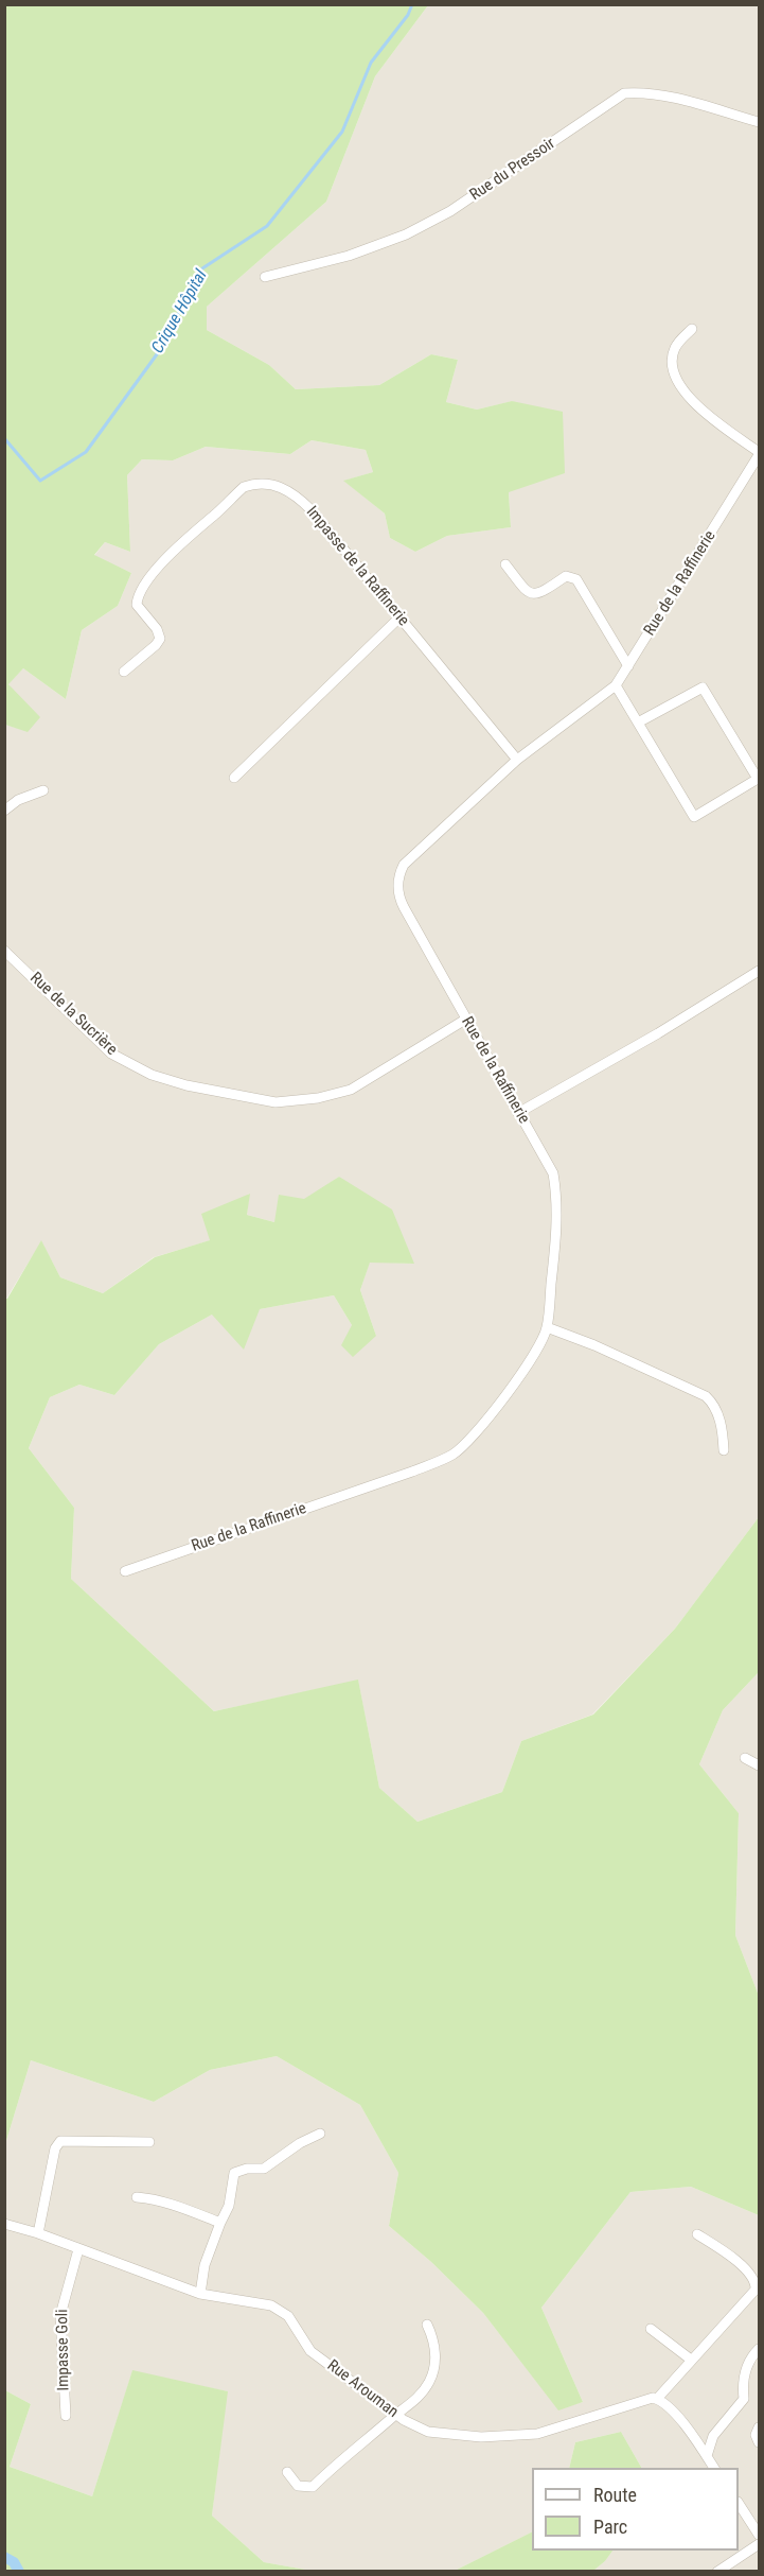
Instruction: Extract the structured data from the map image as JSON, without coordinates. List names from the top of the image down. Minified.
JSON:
{"streets":{"street":["Rue du Pressoir","Impasse de la Raffinerie","Rue de la Raffinerie","Rue de la Sucrière","Impasse Goli","Rue Arouman"]},"crossings":[["Impasse de la Raffinerie","Rue de la Raffinerie"],["Rue de la Raffinerie","Rue de la Sucrière"],["Impasse Goli","Rue Arouman"]],"water":["Crique Hôpital"],"legend":["Route","Parc"]}
